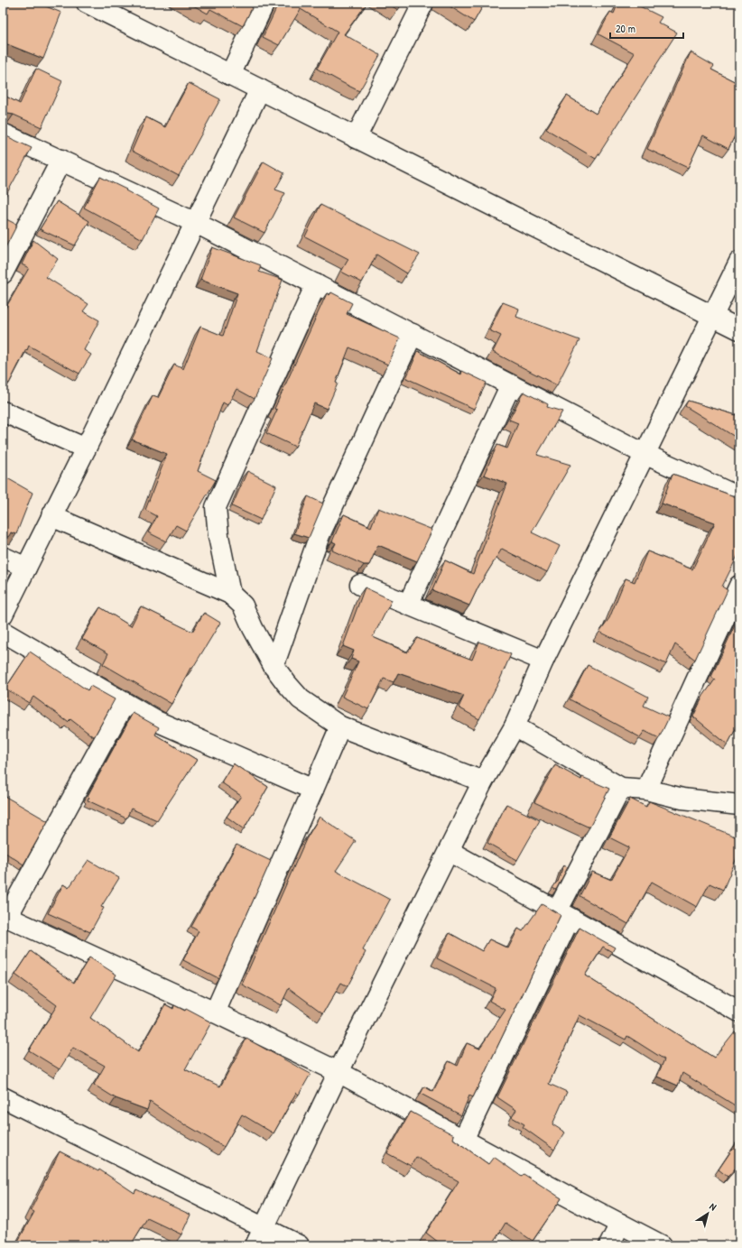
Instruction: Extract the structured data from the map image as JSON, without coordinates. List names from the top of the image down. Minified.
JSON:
{"scale_bar":"20 m","north":"top right"}
